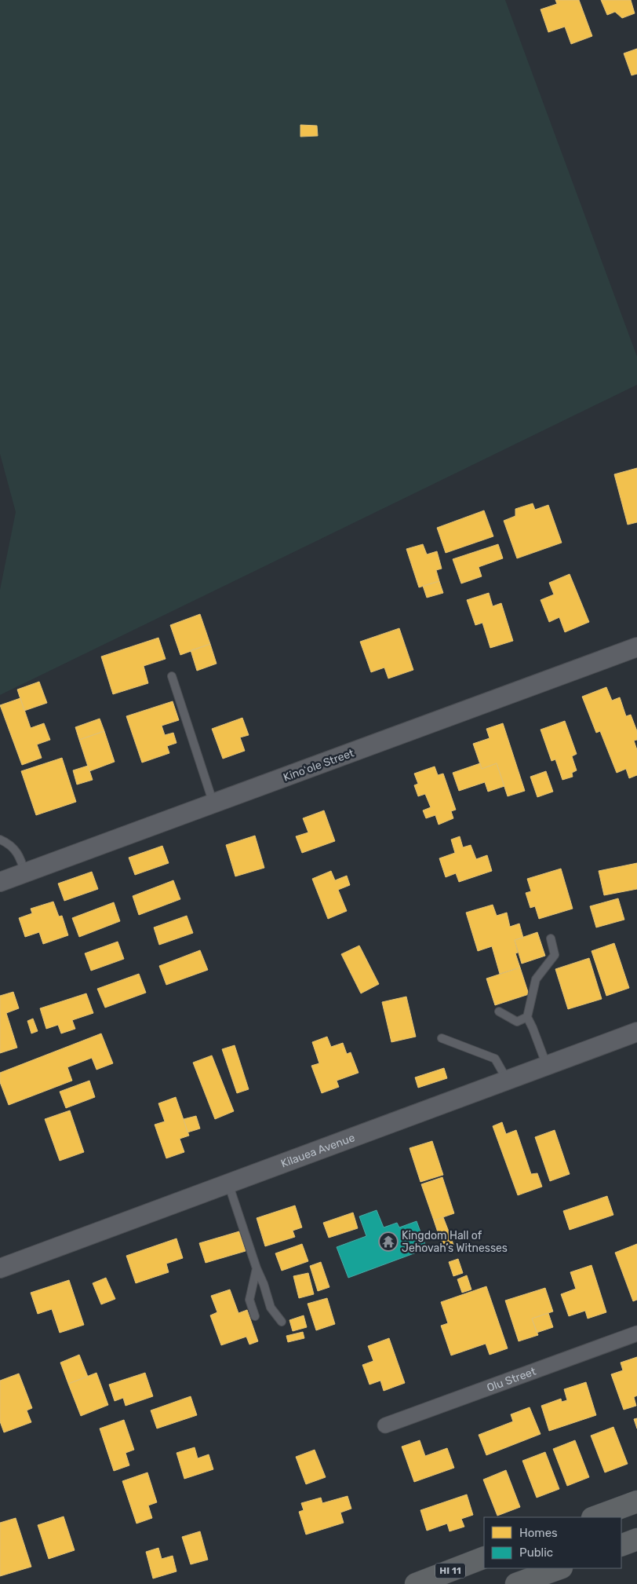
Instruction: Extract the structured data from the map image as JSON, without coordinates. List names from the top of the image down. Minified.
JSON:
{"streets":{"highway":["HI 11"],"street":["Kinoʻole Street","Kilauea Avenue","Olu Street"]},"places":{"temple":["Kingdom Hall of Jehovah’s Witnesses"]},"legend":["Homes","Public"]}
